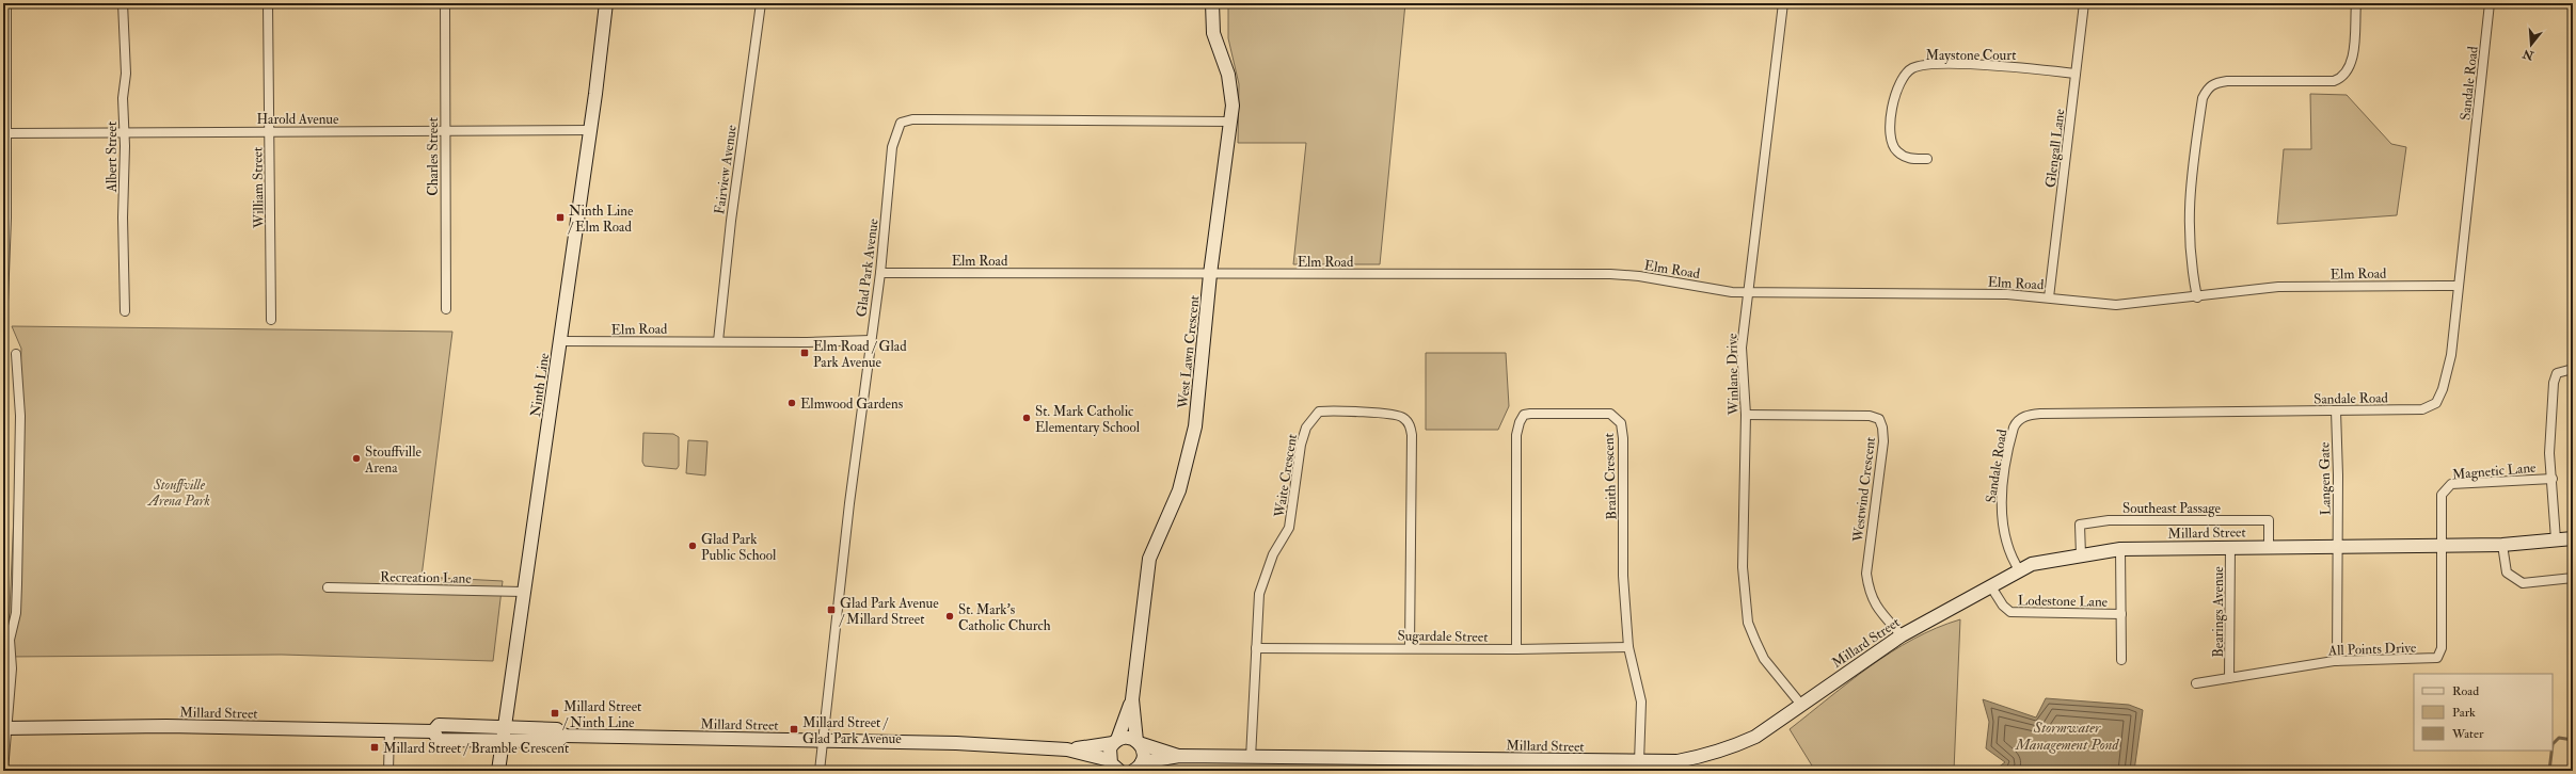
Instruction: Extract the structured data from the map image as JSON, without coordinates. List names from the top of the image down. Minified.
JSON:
{"streets":{"street":["Maystone Court","Sandale Road","Harold Avenue","Glengall Lane","Albert Street","Charles Street","Fairview Avenue","William Street","Elm Road","Glad Park Avenue","West Lawn Crescent","Winlane Drive","Ninth Line","Magnetic Lane","Waite Crescent","Braith Crescent","Langen Gate","Westwind Crescent","Southeast Passage","Millard Street","Recreation Lane","Lodestone Lane","Bearings Avenue","Sugardale Street","All Points Drive"]},"crossings":[["Maystone Court","Glengall Lane"],["Sandale Road","Elm Road"],["Sandale Road","Langen Gate"],["Sandale Road","Millard Street"],["Harold Avenue","Albert Street"],["Harold Avenue","Charles Street"],["Harold Avenue","William Street"],["Harold Avenue","Ninth Line"],["Glengall Lane","Elm Road"],["Fairview Avenue","Elm Road"],["Elm Road","Glad Park Avenue"],["Elm Road","West Lawn Crescent"],["Elm Road","Winlane Drive"],["Elm Road","Ninth Line"],["Glad Park Avenue","West Lawn Crescent"],["Glad Park Avenue","Millard Street"],["West Lawn Crescent","Millard Street"],["Winlane Drive","Westwind Crescent"],["Winlane Drive","Millard Street"],["Ninth Line","Millard Street"],["Ninth Line","Recreation Lane"],["Magnetic Lane","Millard Street"],["Magnetic Lane","All Points Drive"],["Waite Crescent","Millard Street"],["Waite Crescent","Sugardale Street"],["Braith Crescent","Millard Street"],["Braith Crescent","Sugardale Street"],["Langen Gate","Millard Street"],["Langen Gate","All Points Drive"],["Westwind Crescent","Millard Street"],["Southeast Passage","Millard Street"],["Millard Street","Lodestone Lane"],["Millard Street","Bearings Avenue"],["Millard Street","All Points Drive"],["Bearings Avenue","All Points Drive"]],"water":["Stormwater Management Pond"],"parks":["Stouffville Arena Park"],"places":{"transit":["Ninth Line / Elm Road","Elm Road / Glad Park Avenue","Glad Park Avenue / Millard Street","Millard Street / Ninth Line","Millard Street / Glad Park Avenue","Millard Street / Bramble Crescent"],"other":["Elmwood Gardens","St. Mark Catholic Elementary School","Stouffville Arena","Glad Park Public School","St. Mark's Catholic Church"]},"legend":["Road","Park","Water"],"north":"bottom"}
